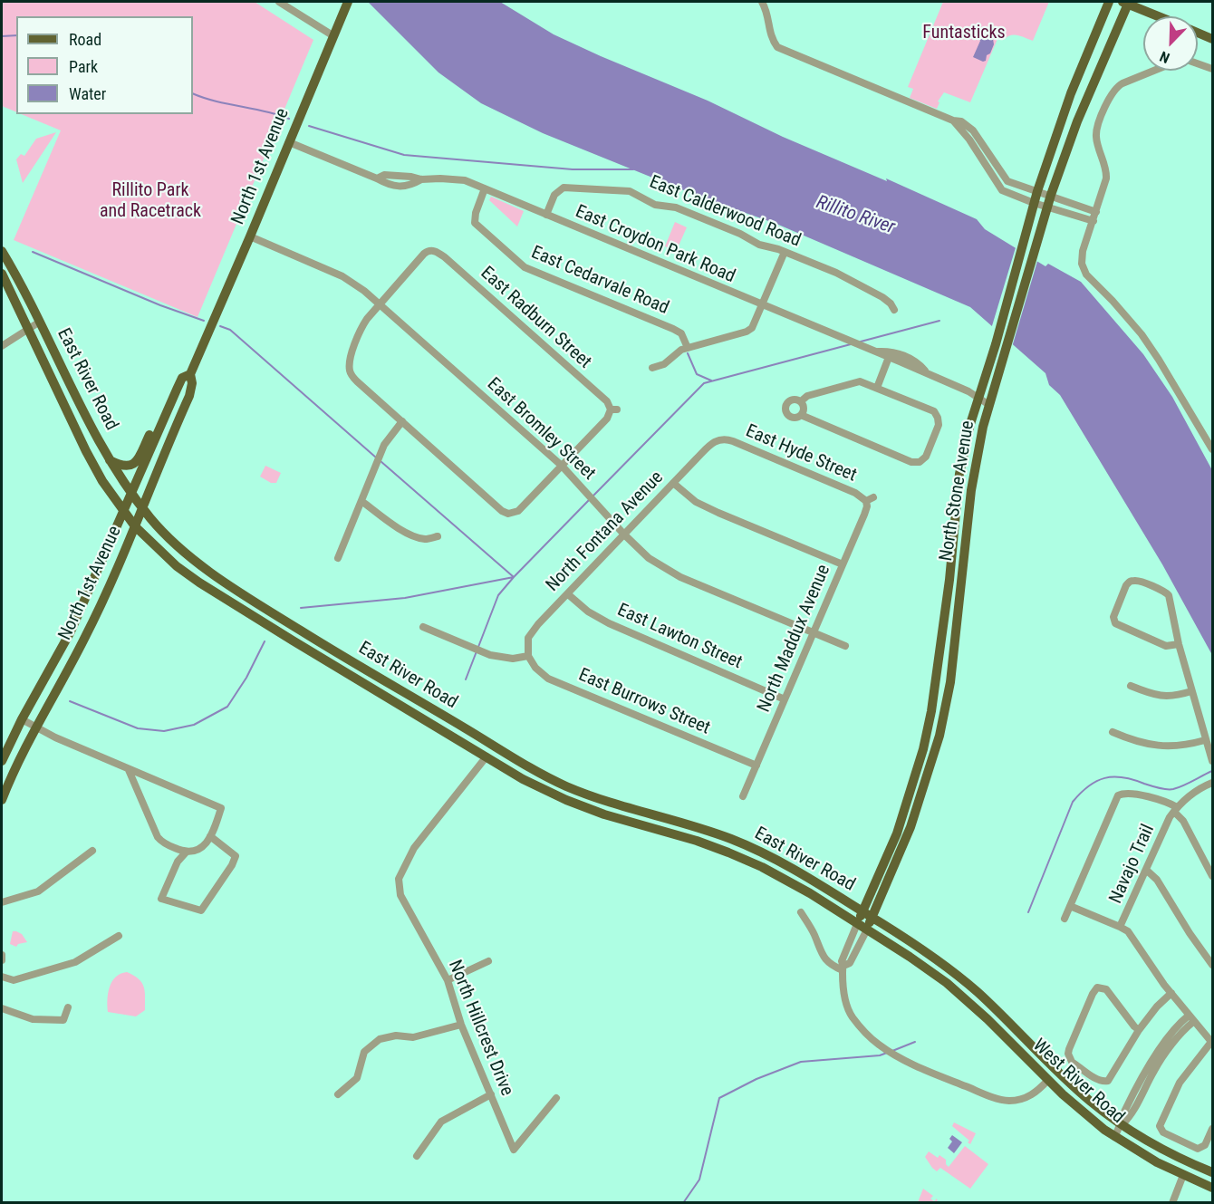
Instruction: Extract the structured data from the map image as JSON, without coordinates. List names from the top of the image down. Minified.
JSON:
{"streets":{"main road":["North 1st Avenue","East River Road","North Stone Avenue","West River Road"],"street":["East Calderwood Road","East Croydon Park Road","East Cedarvale Road","East Radburn Street","East Bromley Street","East Hyde Street","North Fontana Avenue","East Lawton Street","North Maddux Avenue","East Burrows Street","Navajo Trail","North Hillcrest Drive"]},"crossings":[["North 1st Avenue","East Croydon Park Road"],["North 1st Avenue","East River Road"],["North 1st Avenue","East Bromley Street"],["East Calderwood Road","East Croydon Park Road"],["East Croydon Park Road","East Cedarvale Road"],["East Croydon Park Road","North Stone Avenue"],["East Radburn Street","East Bromley Street"],["East River Road","North Stone Avenue"],["East River Road","North Hillcrest Drive"],["East River Road","West River Road"],["East Bromley Street","North Fontana Avenue"],["East Bromley Street","North Maddux Avenue"],["East Hyde Street","North Fontana Avenue"],["East Hyde Street","North Maddux Avenue"],["North Fontana Avenue","East Lawton Street"],["North Fontana Avenue","East Burrows Street"],["East Lawton Street","North Maddux Avenue"],["North Maddux Avenue","East Burrows Street"]],"water":["Rillito River"],"parks":["Funtasticks","Rillito Park and Racetrack"],"legend":["Road","Park","Water"],"north":"bottom left"}
